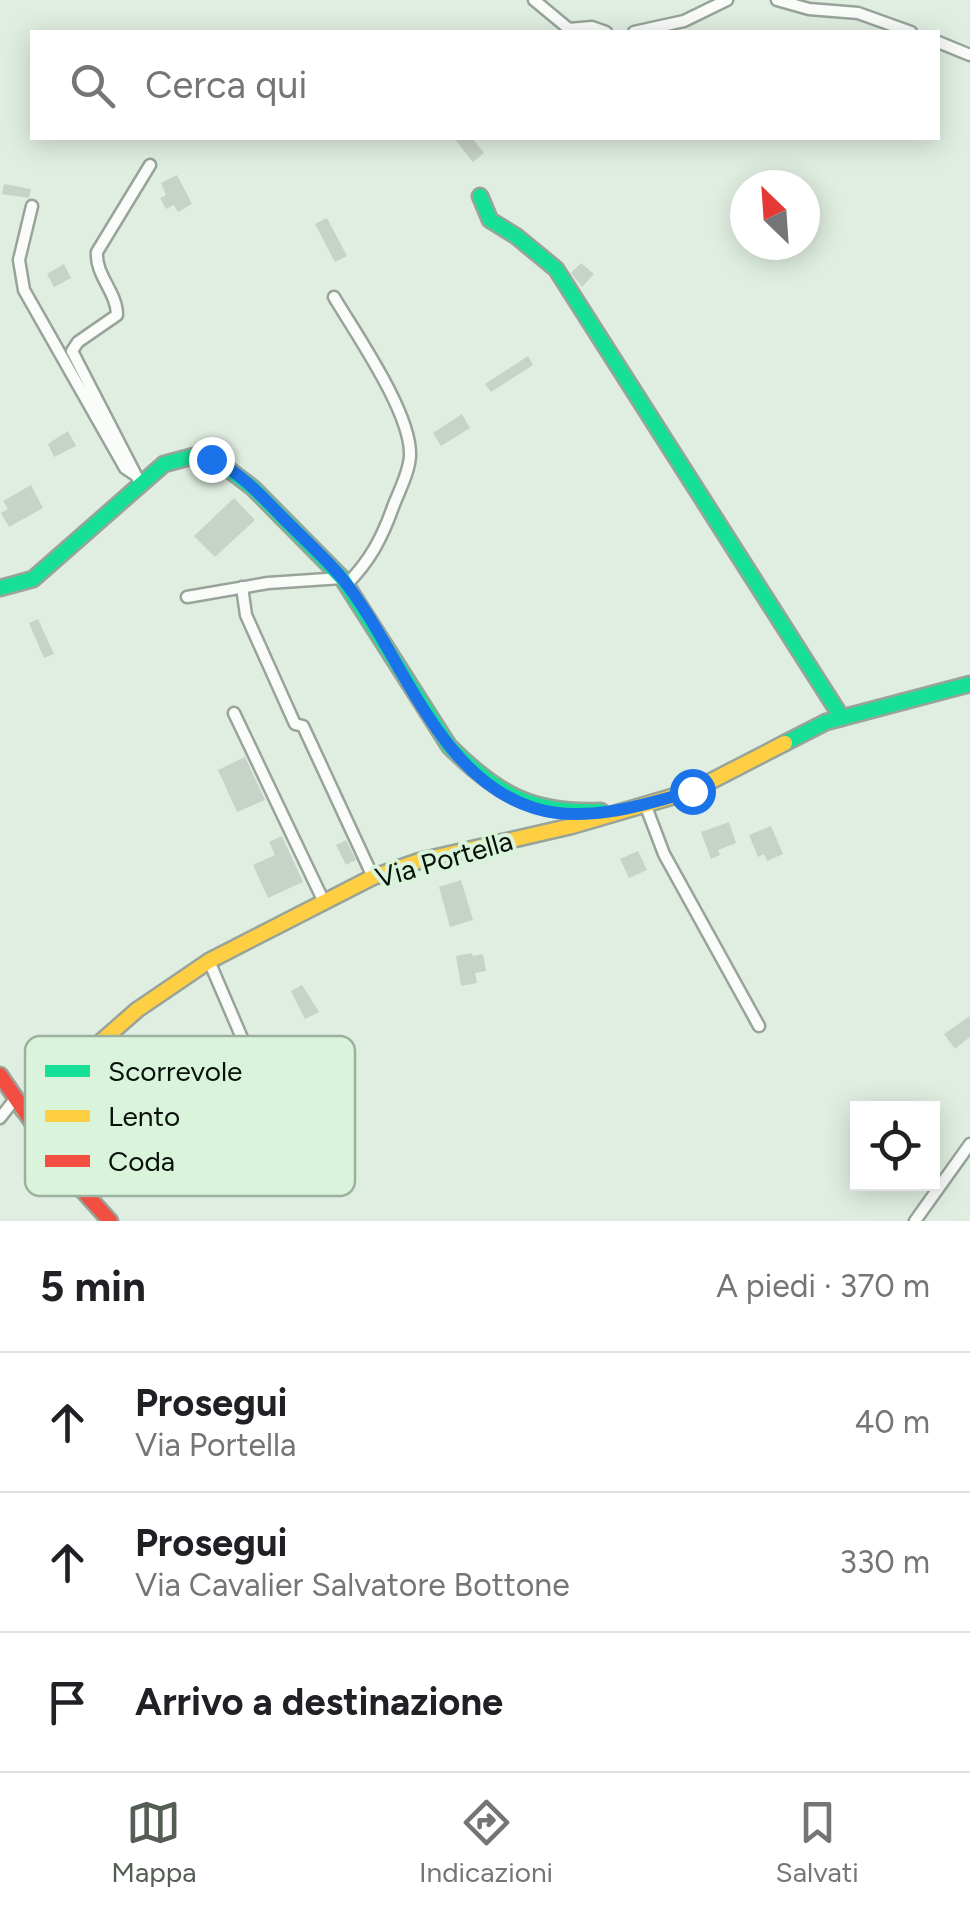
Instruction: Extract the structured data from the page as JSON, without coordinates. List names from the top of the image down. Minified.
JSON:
{"streets":{"street":["Via Portella"]},"legend":["Scorrevole","Lento","Coda"],"north":"top left","page":{"search":"Cerca qui","heading":["5 min","A piedi · 370 m"],"list":[["Prosegui","Via Portella","40 m"],["Prosegui","Via Cavalier Salvatore Bottone","330 m"],"Arrivo a destinazione"],"nav":["Mappa","Indicazioni","Salvati"]}}
